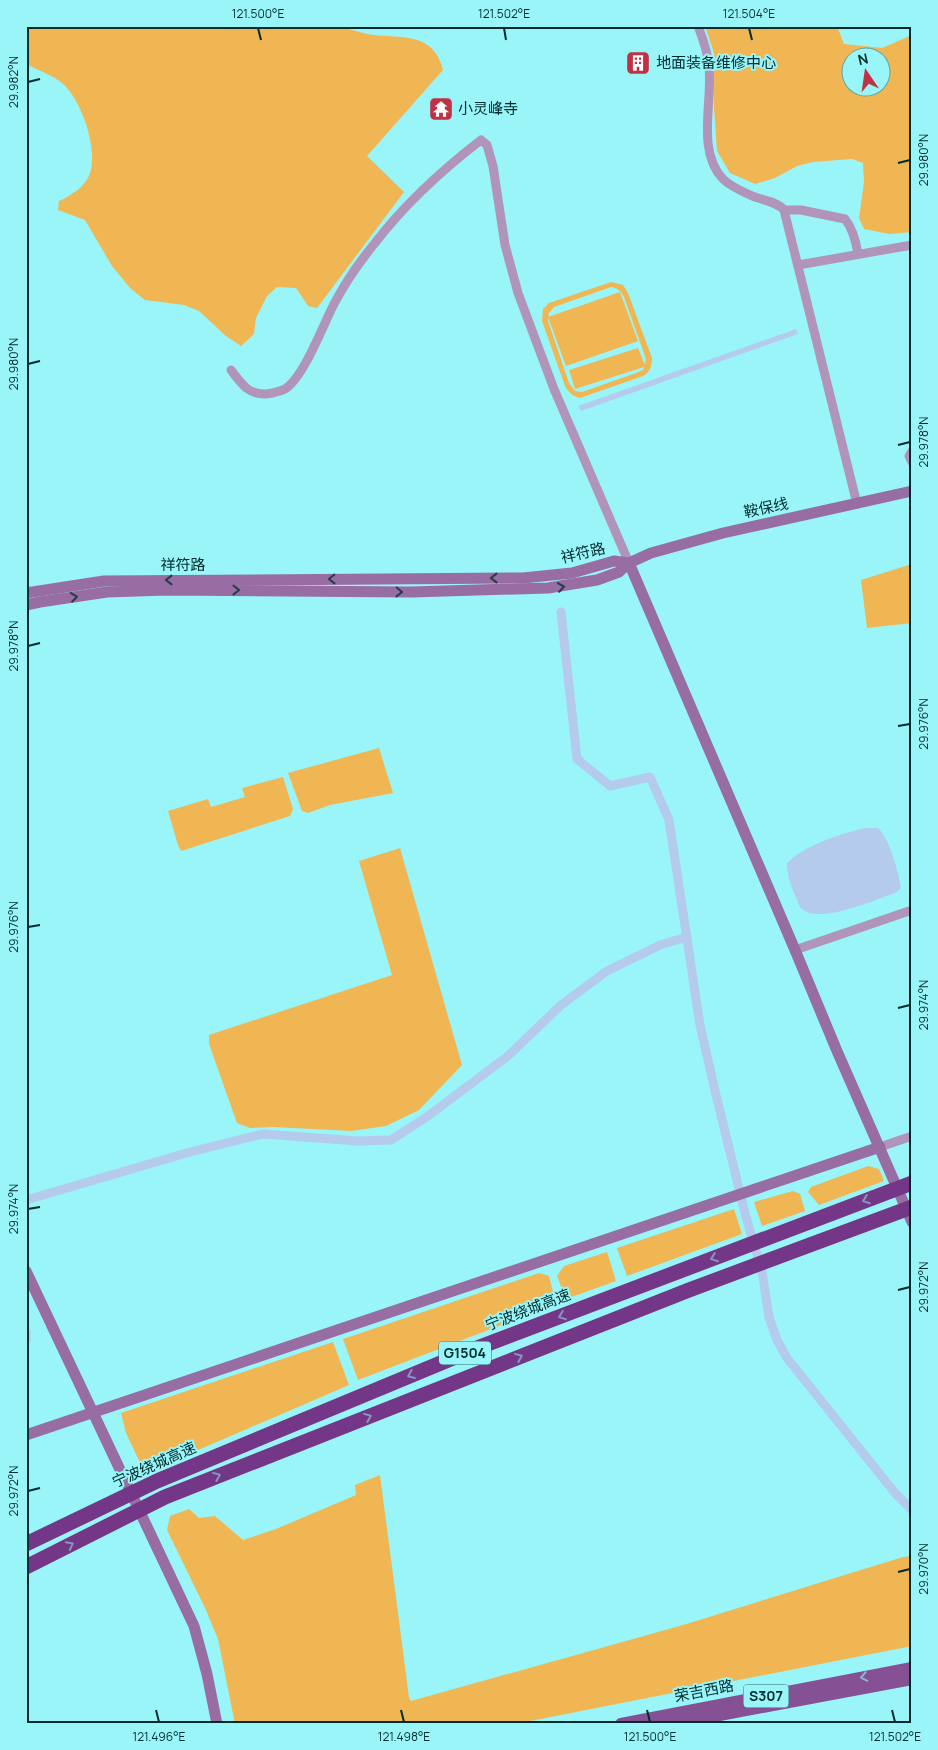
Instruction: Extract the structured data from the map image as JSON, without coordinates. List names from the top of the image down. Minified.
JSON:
{"streets":{"highway":["宁波绕城高速","G1504"],"main road":["鞍保线","祥符路","荣吉西路","S307"]},"crossings":[["鞍保线","祥符路"]],"places":{"building":["地面装备维修中心"],"temple":["小灵峰寺"]},"north":"top","coordinates":["121.500°E","121.502°E","121.504°E","29.982°N","29.980°N","29.978°N","29.976°N","29.974°N","29.972°N","29.970°N","121.496°E","121.498°E"]}
